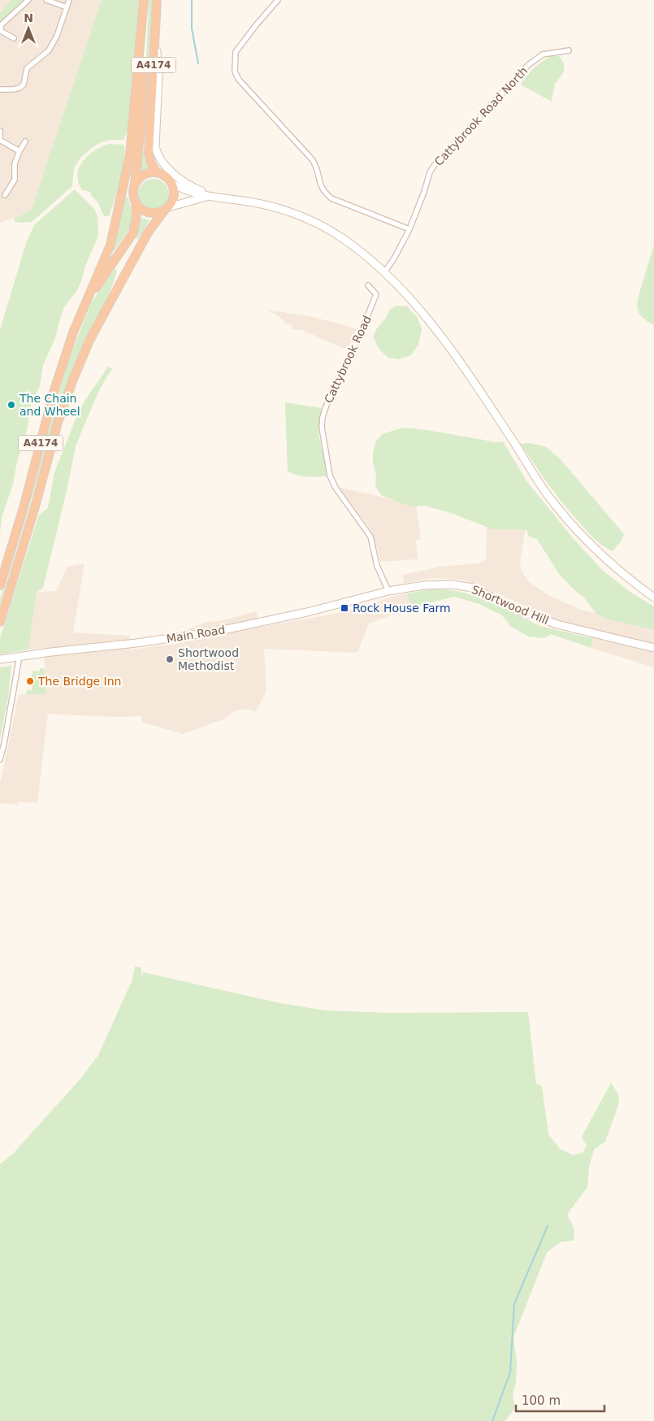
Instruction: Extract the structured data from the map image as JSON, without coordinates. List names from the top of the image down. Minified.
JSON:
{"streets":{"highway":["A4174"],"main road":["Shortwood Hill","Main Road"],"street":["Cattybrook Road North","Cattybrook Road"]},"crossings":[["Cattybrook Road","Shortwood Hill"],["Cattybrook Road","Main Road"],["Shortwood Hill","Main Road"]],"places":{"other":["The Chain and Wheel","Shortwood Methodist","The Bridge Inn"],"transit":["Rock House Farm"]},"scale_bar":"100 m","north":"top"}
